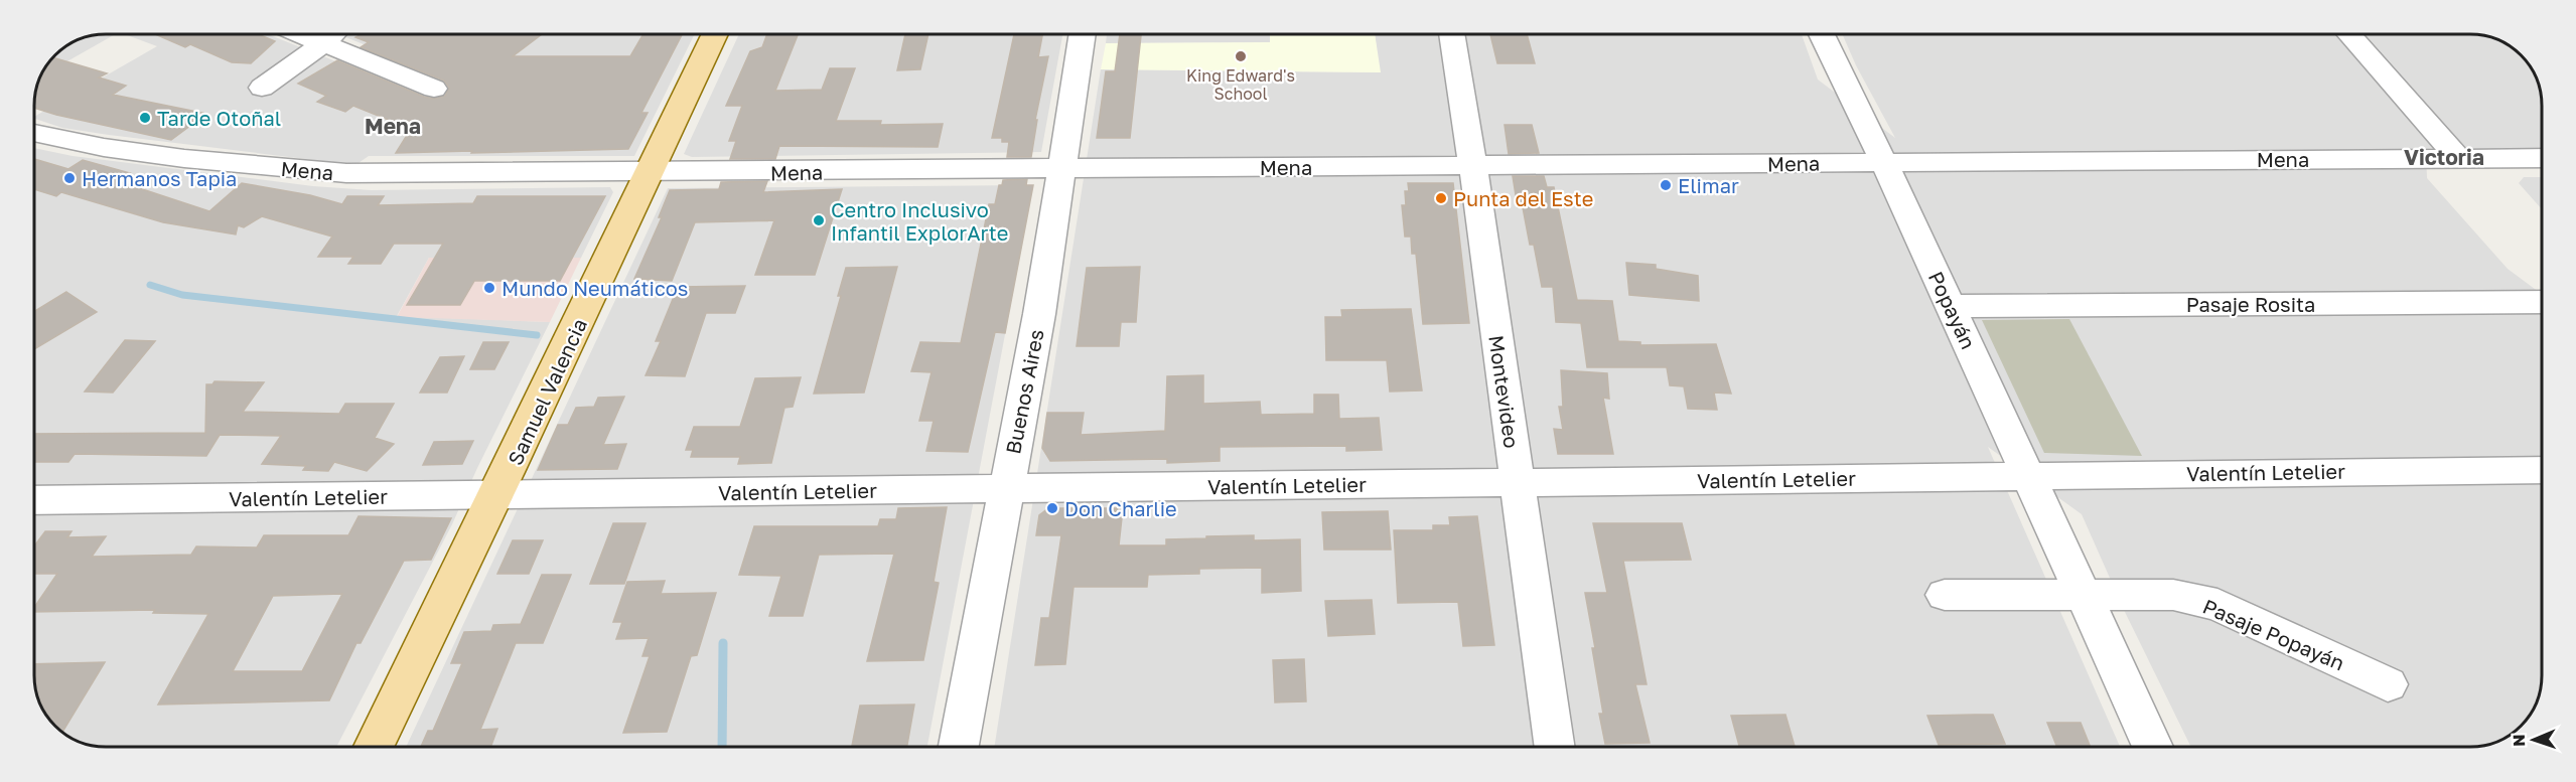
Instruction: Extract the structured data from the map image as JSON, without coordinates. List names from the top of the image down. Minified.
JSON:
{"streets":{"main road":["Samuel Valencia"],"street":["Mena","Pasaje Rosita","Popayán","Buenos Aires","Montevideo","Valentín Letelier","Pasaje Popayán"]},"crossings":[["Mena","Popayán"],["Mena","Samuel Valencia"],["Mena","Buenos Aires"],["Mena","Montevideo"],["Pasaje Rosita","Popayán"],["Popayán","Valentín Letelier"],["Popayán","Pasaje Popayán"],["Samuel Valencia","Valentín Letelier"],["Buenos Aires","Valentín Letelier"],["Montevideo","Valentín Letelier"]],"districts":["Mena","Victoria"],"places":["King Edward's School","Tarde Otoñal","Hermanos Tapia","Elimar","Punta del Este","Centro Inclusivo Infantil ExplorArte","Mundo Neumáticos","Don Charlie"],"north":"left"}
